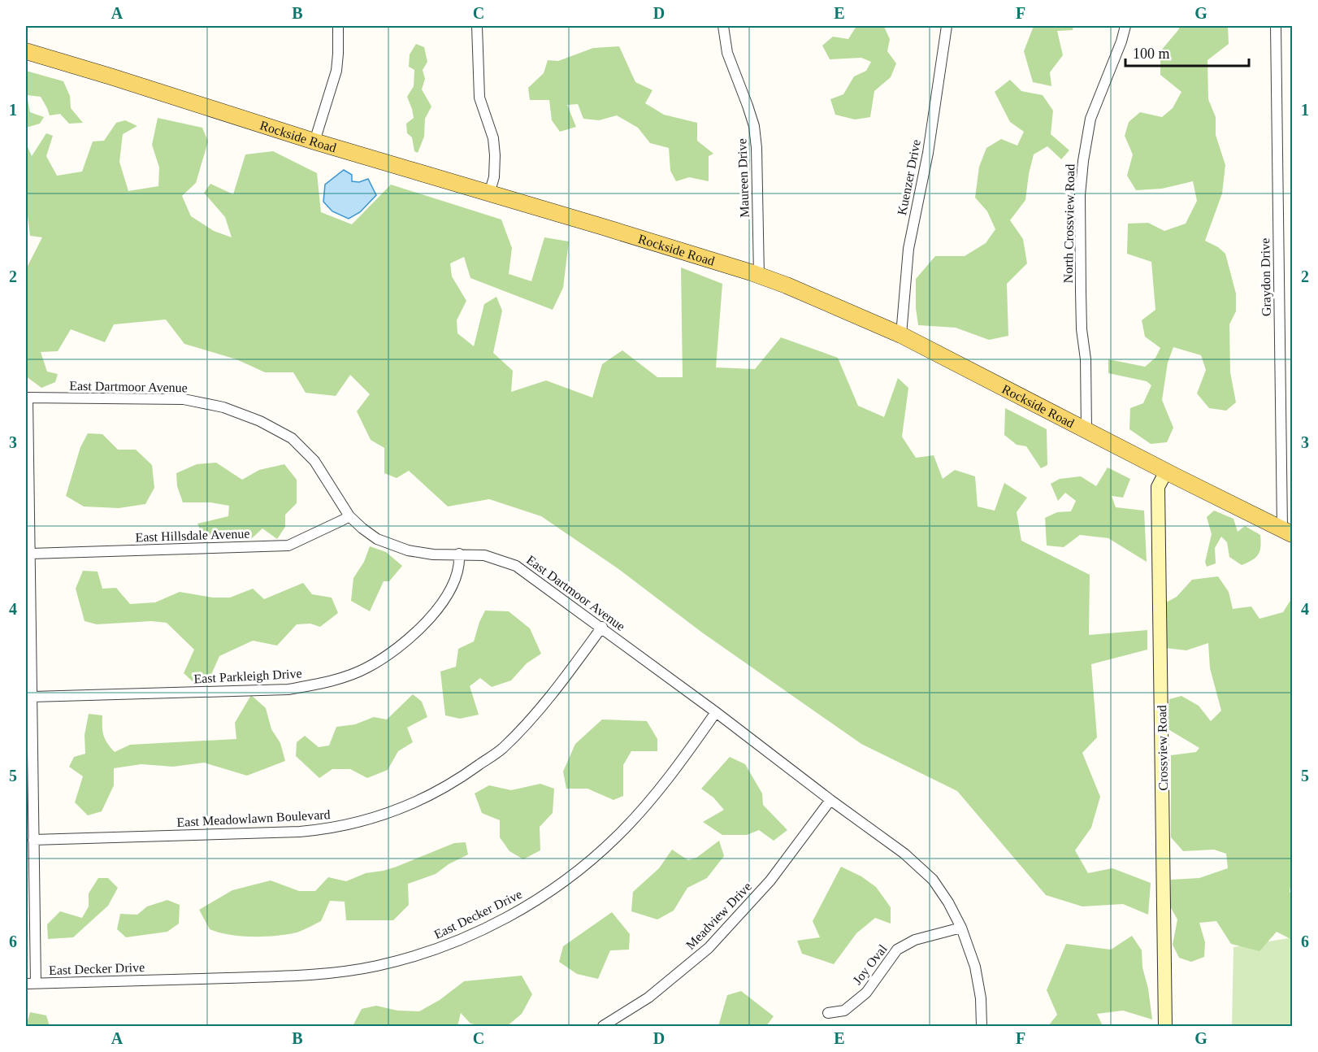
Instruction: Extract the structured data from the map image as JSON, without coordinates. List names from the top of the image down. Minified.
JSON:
{"streets":{"main road":["Rockside Road"],"street":["Kuenzer Drive","Maureen Drive","North Crossview Road","Graydon Drive","East Dartmoor Avenue","East Hillsdale Avenue","East Parkleigh Drive","Crossview Road","East Meadowlawn Boulevard","East Decker Drive","Meadview Drive","Joy Oval"]},"crossings":[["Rockside Road","Kuenzer Drive"],["Rockside Road","Maureen Drive"],["Rockside Road","North Crossview Road"],["Rockside Road","Graydon Drive"],["Rockside Road","Crossview Road"],["East Dartmoor Avenue","East Hillsdale Avenue"],["East Dartmoor Avenue","East Parkleigh Drive"],["East Dartmoor Avenue","East Meadowlawn Boulevard"],["East Dartmoor Avenue","East Decker Drive"],["East Dartmoor Avenue","Meadview Drive"],["East Dartmoor Avenue","Joy Oval"]],"scale_bar":"100 m","grid":{"columns":["A","B","C","D","E","F","G"],"rows":["1","2","3","4","5","6"]}}
